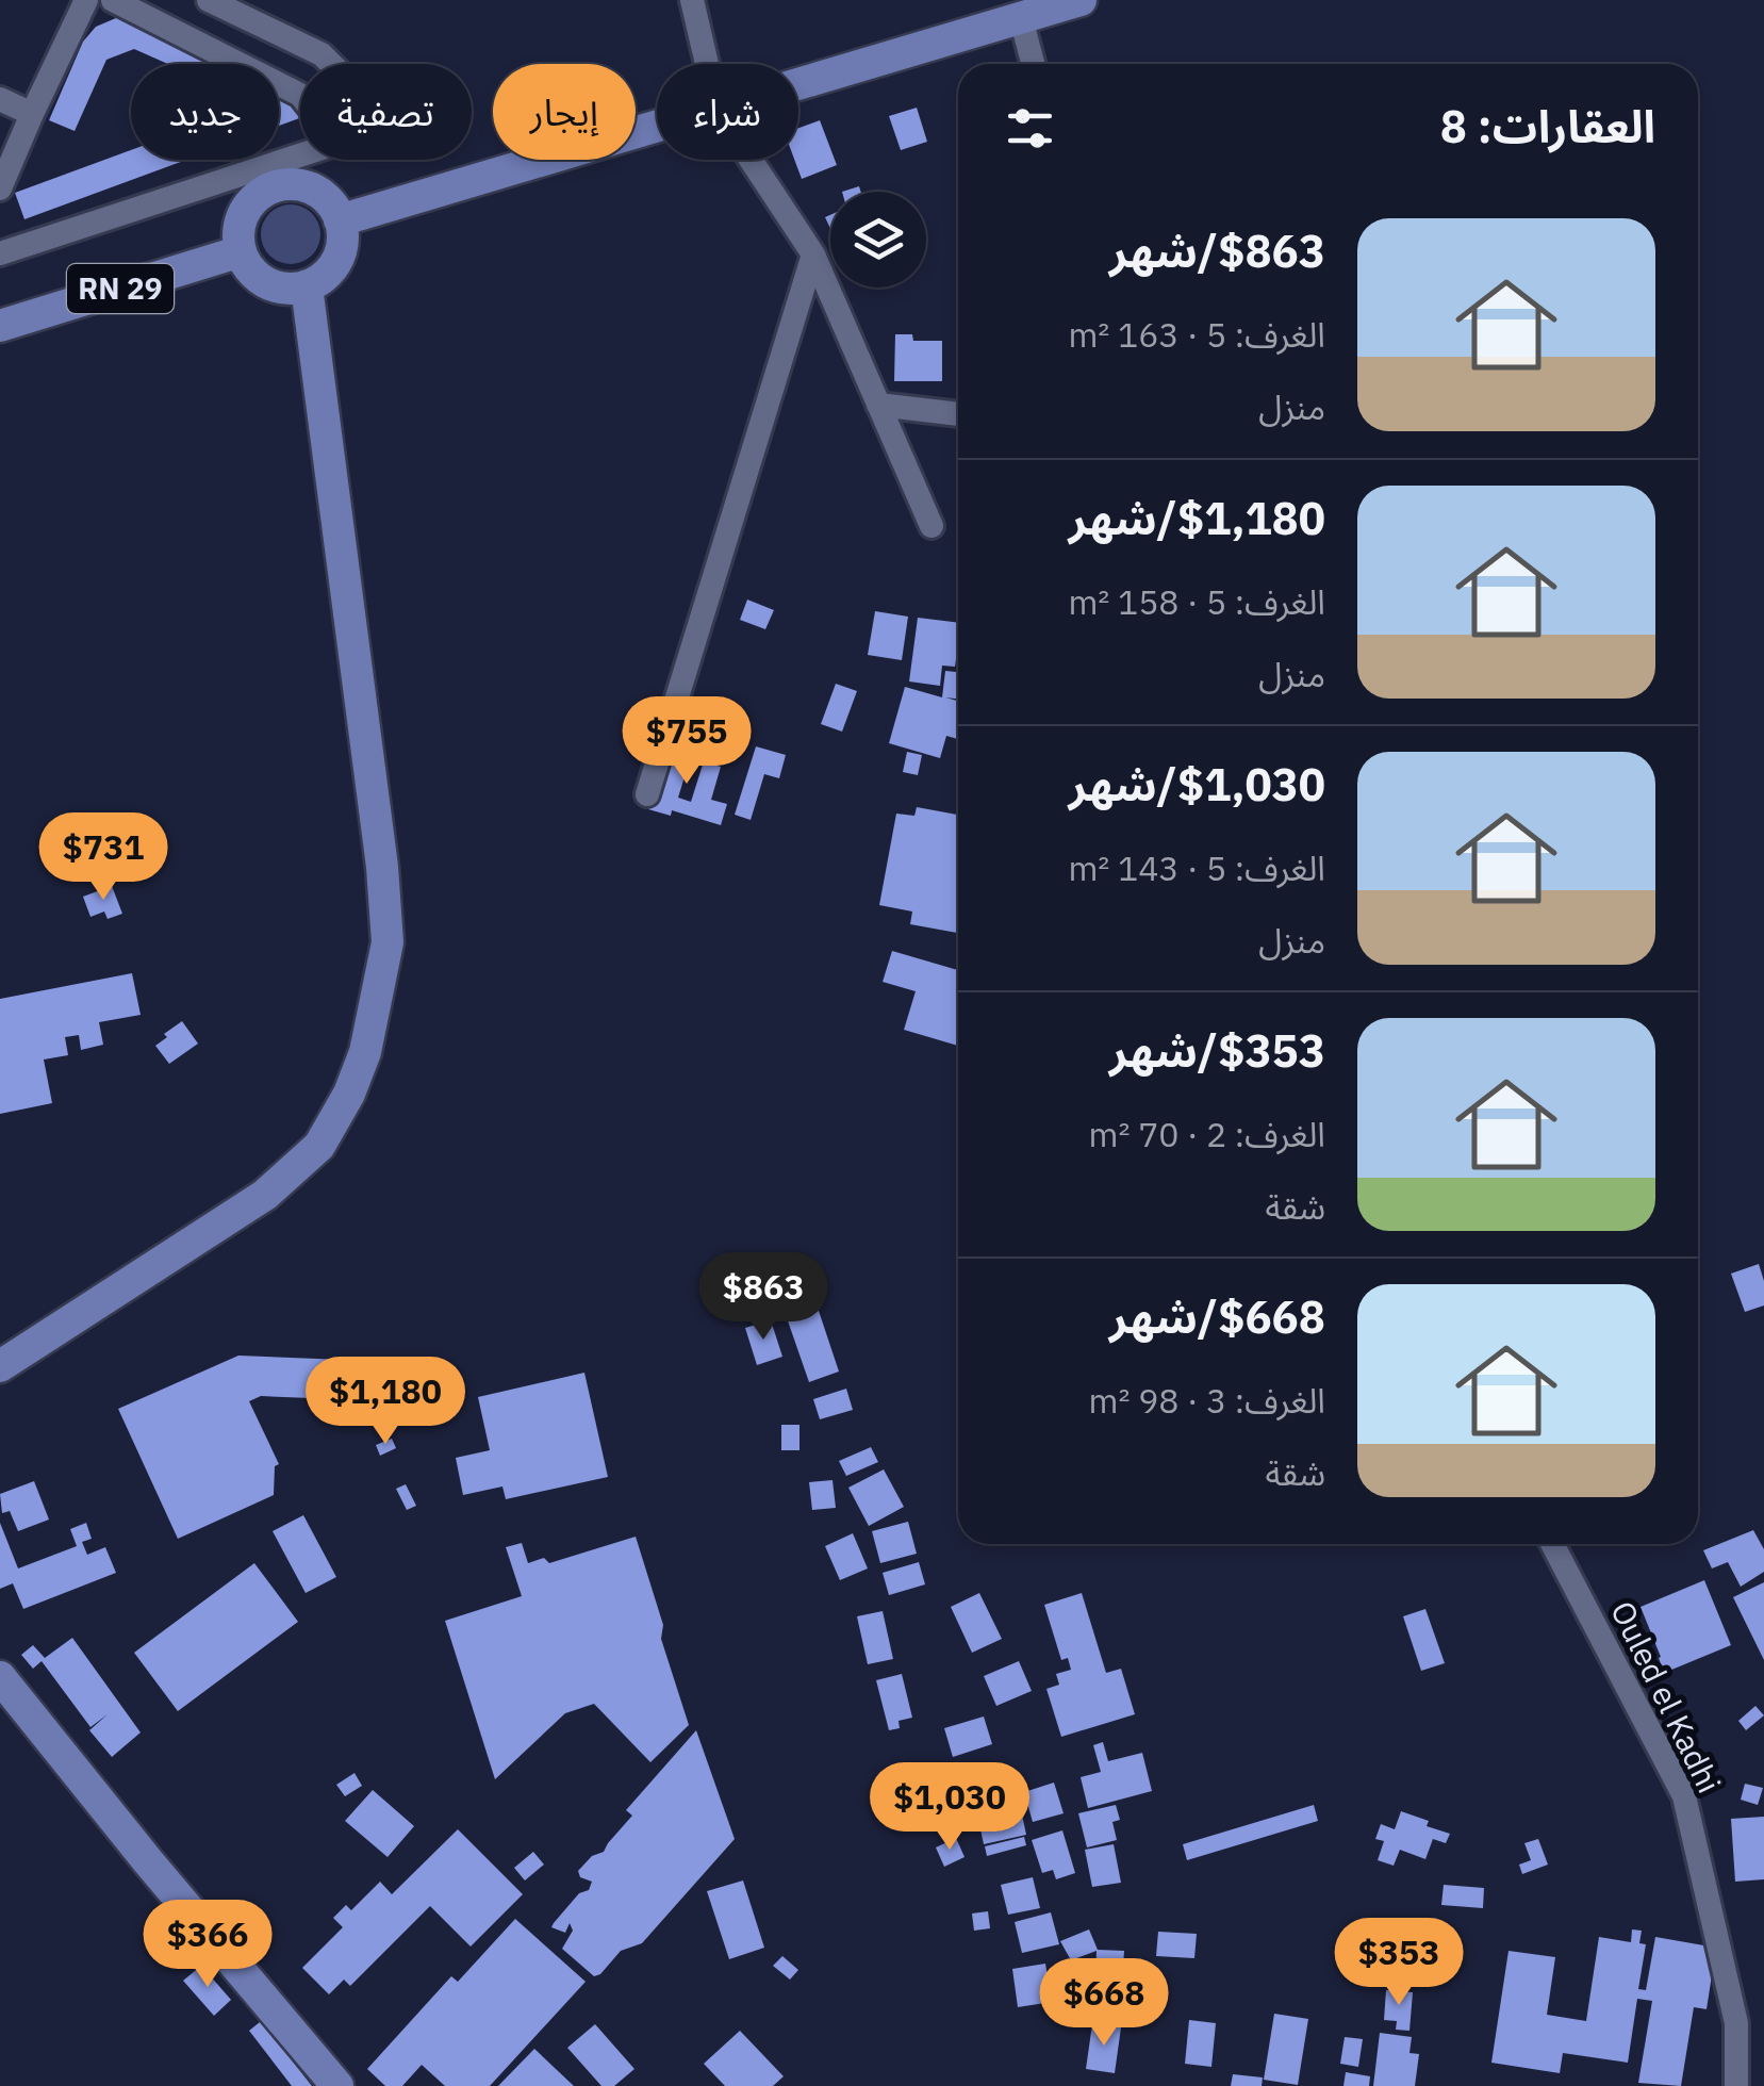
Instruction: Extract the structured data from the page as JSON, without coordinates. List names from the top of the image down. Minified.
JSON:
{"streets":{"main road":["RN 29"],"street":["Ouled el Kadhi"]},"page":{"chip":["شراء","إيجار","تصفية","جديد"],"heading":"العقارات: 8","list":[{"name":"$863/شهر","note":"الغرف: 5 · 163 m² · منزل"},{"name":"$1,180/شهر","note":"الغرف: 5 · 158 m² · منزل"},{"name":"$1,030/شهر","note":"الغرف: 5 · 143 m² · منزل"},{"name":"$353/شهر","note":"الغرف: 2 · 70 m² · شقة"},{"name":"$668/شهر","note":"الغرف: 3 · 98 m² · شقة"}],"price":["$755","$731","$863","$1,180","$1,030","$366","$353","$668"]}}
